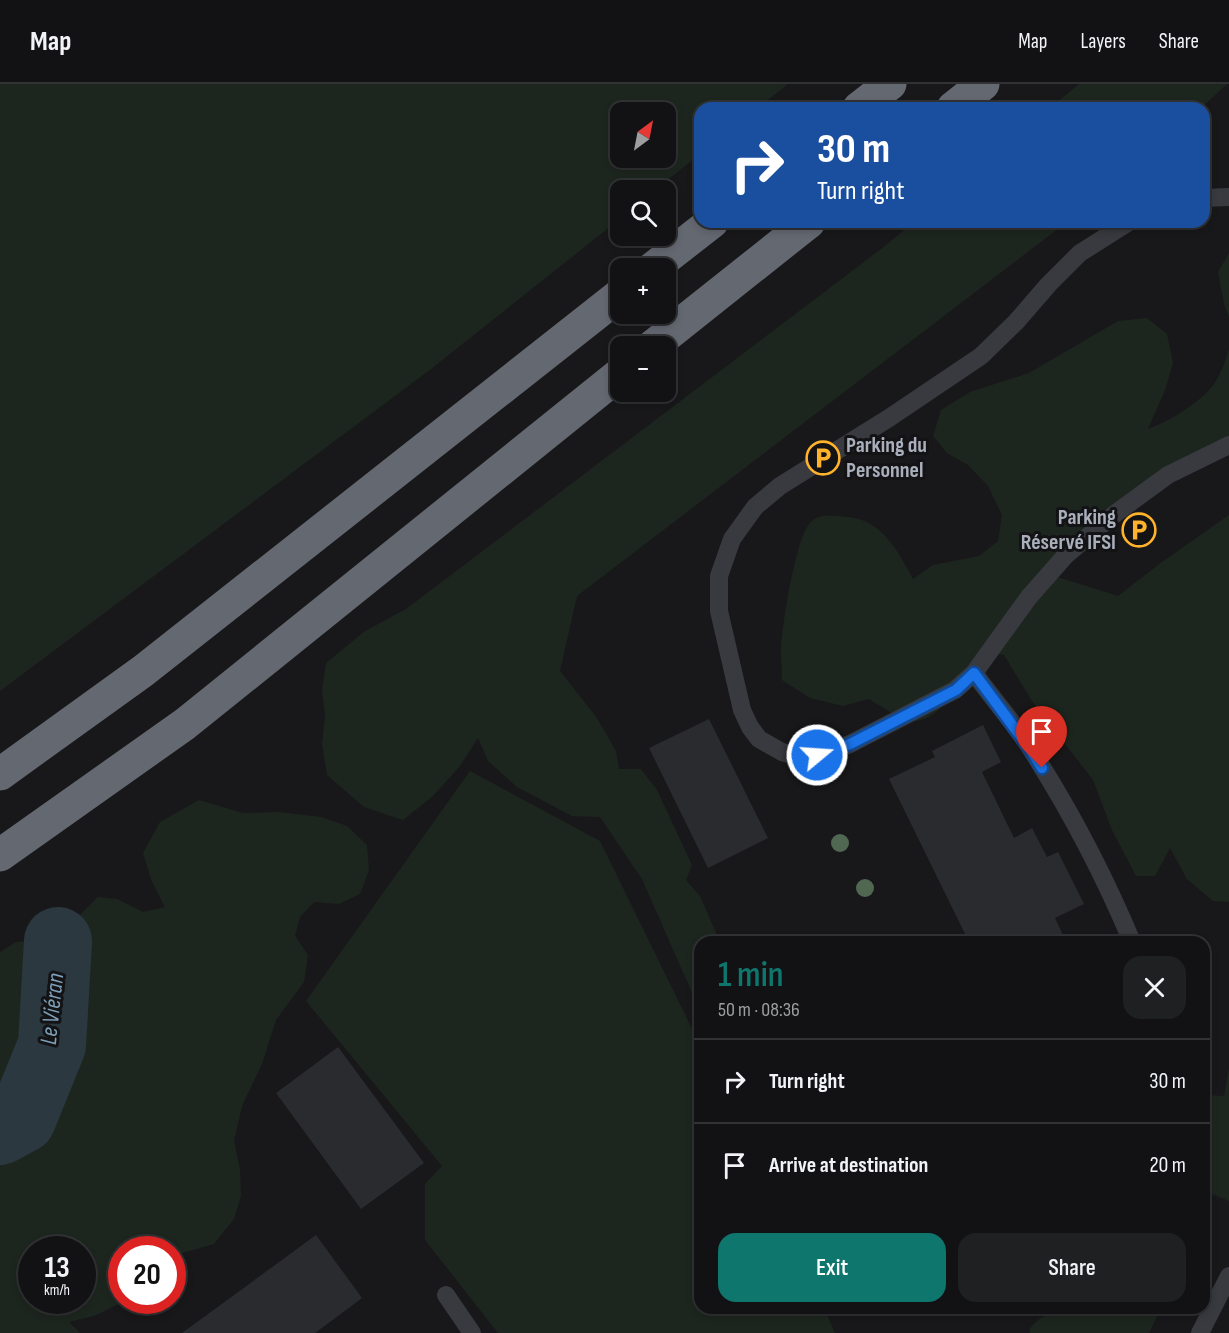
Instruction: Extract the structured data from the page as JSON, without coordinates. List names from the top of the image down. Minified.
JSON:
{"water":["Le Viéran"],"places":{"parking":["Parking du Personnel","Parking Réservé IFSI"]},"north":"top right","page":{"header":"Map","nav":["Map","Layers","Share"],"map_buttons":["+","−"],"turn":["30 m","Turn right"],"heading":["1 min","50 m · 08:36"],"list":[{"name":"Turn right","value":"30 m"},{"name":"Arrive at destination","value":"20 m"}],"buttons":["Exit","Share"],"speed":"13 km/h","limit":"20"}}
